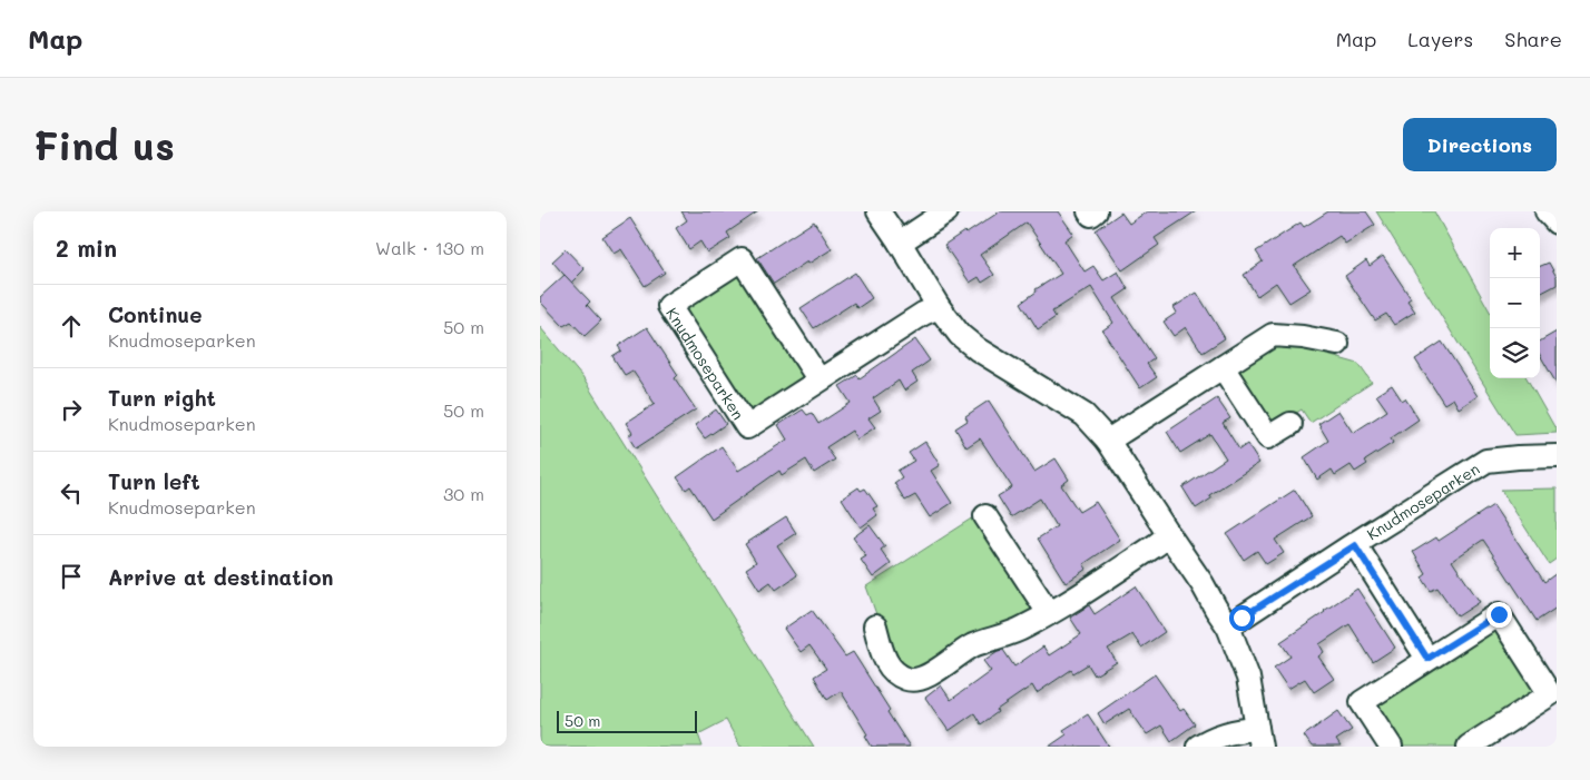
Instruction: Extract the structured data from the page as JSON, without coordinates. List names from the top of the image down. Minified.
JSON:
{"streets":{"street":["Knudmoseparken"]},"scale_bar":"50 m","page":{"header":"Map","nav":["Map","Layers","Share"],"buttons":"Directions","title":"Find us","heading":["2 min","Walk · 130 m"],"map_buttons":["+","−"],"list":[["Continue","Knudmoseparken","50 m"],["Turn right","Knudmoseparken","50 m"],["Turn left","Knudmoseparken","30 m"],"Arrive at destination"],"scale":"50 m"}}
